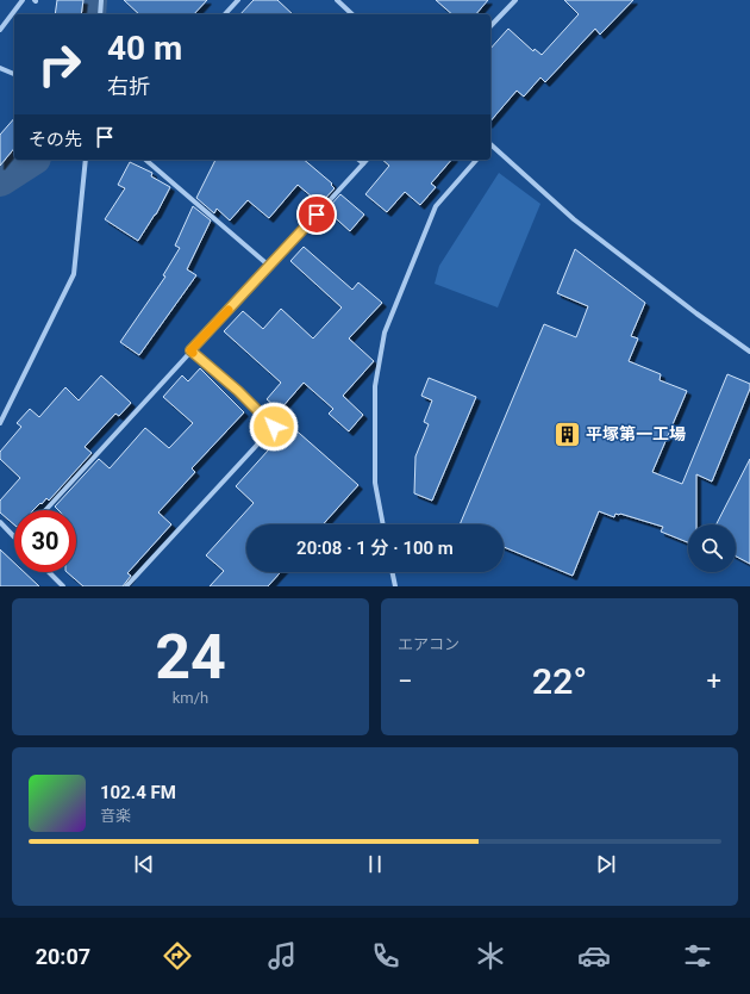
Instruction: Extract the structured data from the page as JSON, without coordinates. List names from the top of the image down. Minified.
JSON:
{"places":{"building":["平塚第一工場"]},"page":{"turn":["40 m","右折"],"then":"その先","limit":"30","trip":"20:08 · 1 分 · 100 m","tile":[["24","km/h"],"エアコン"],"heat":["−","22°","+"],"song":["102.4 FM","音楽"],"tabs":"20:07"}}
